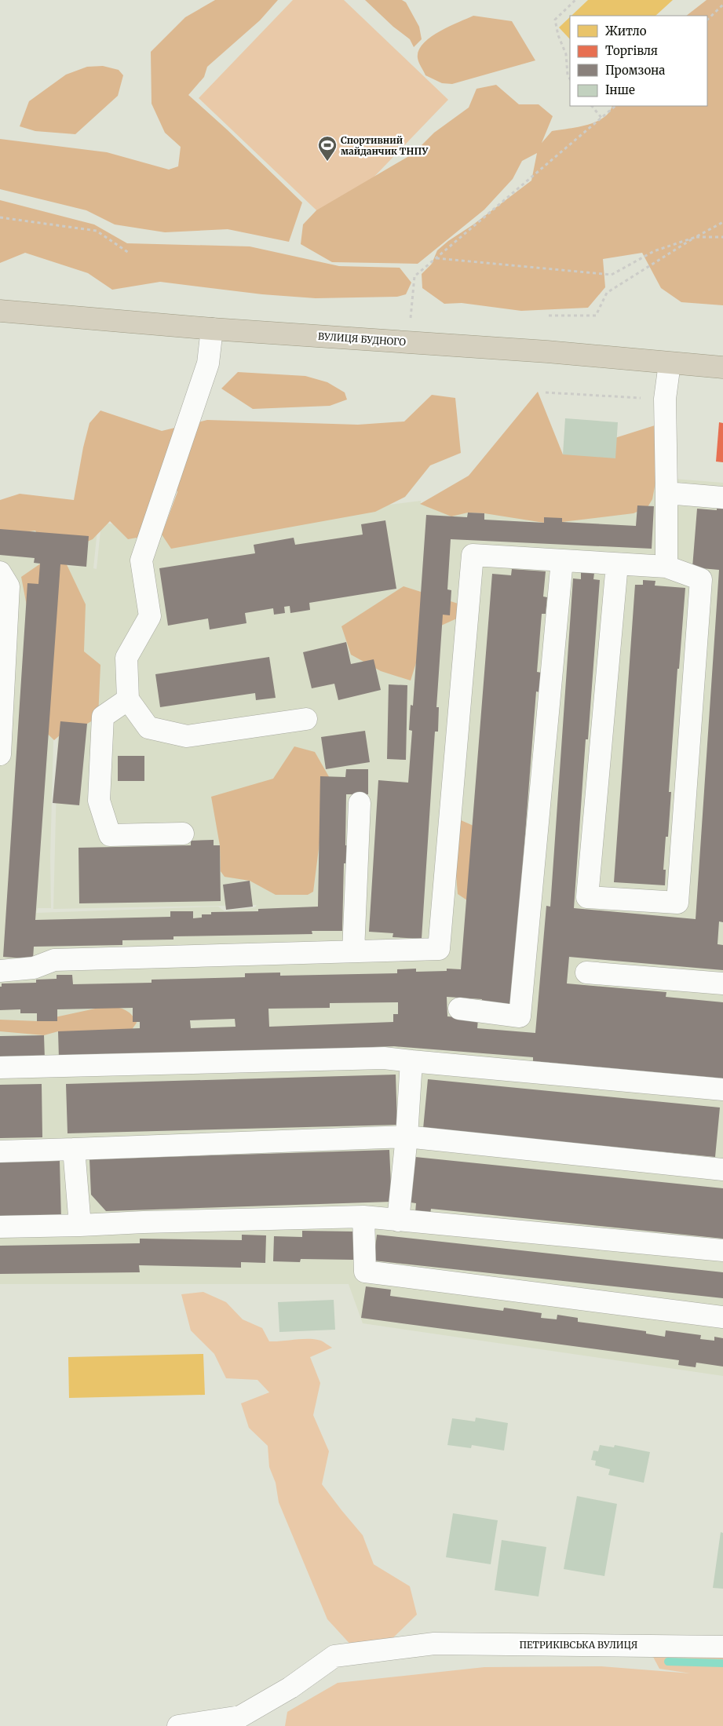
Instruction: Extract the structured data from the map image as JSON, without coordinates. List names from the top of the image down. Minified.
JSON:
{"streets":{"highway":["ВУЛИЦЯ БУДНОГО"],"street":["ПЕТРИКІВСЬКА ВУЛИЦЯ"]},"places":{"sports":["Спортивний майданчик ТНПУ"]},"legend":["Житло","Торгівля","Промзона","Інше"]}
